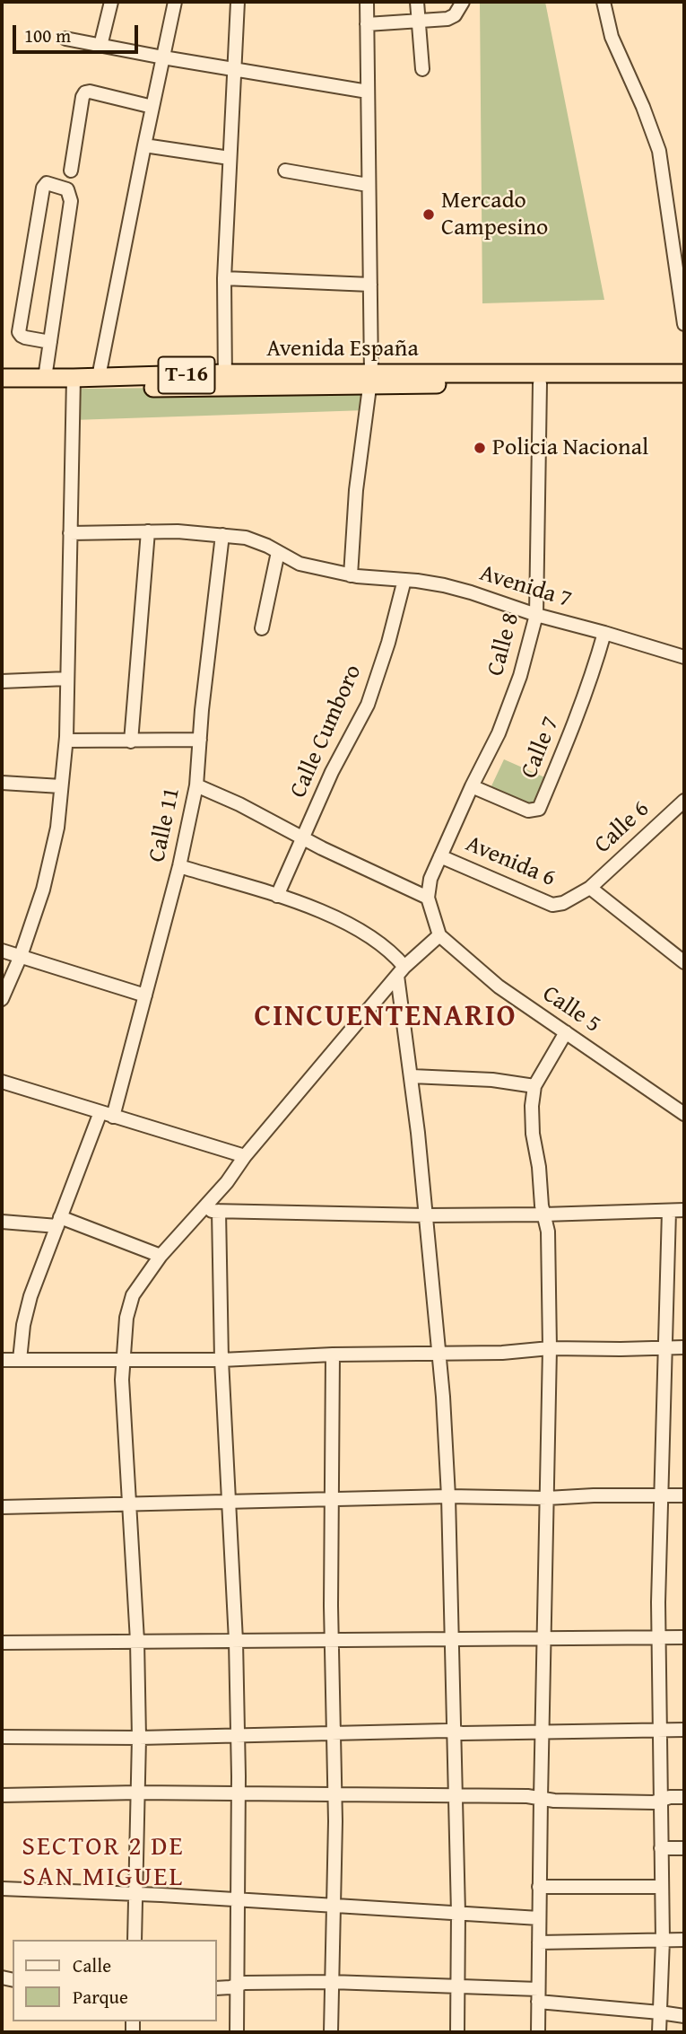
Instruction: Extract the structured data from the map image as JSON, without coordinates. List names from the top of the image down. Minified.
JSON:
{"streets":{"highway":["Avenida España","T-16"],"street":["Avenida 7","Calle 8","Calle Cumboro","Calle 7","Calle 11","Calle 6","Avenida 6","Calle 5"]},"crossings":[["Avenida España","Calle 8"],["Avenida 7","Calle 8"],["Avenida 7","Calle Cumboro"],["Avenida 7","Calle 7"],["Avenida 7","Calle 11"],["Calle 8","Calle 7"],["Calle 8","Avenida 6"],["Calle 6","Avenida 6"]],"districts":["CINCUENTENARIO","SECTOR 2 DE SAN MIGUEL"],"places":["Mercado Campesino","Policia Nacional"],"legend":["Calle","Parque"],"scale_bar":"100 m"}
